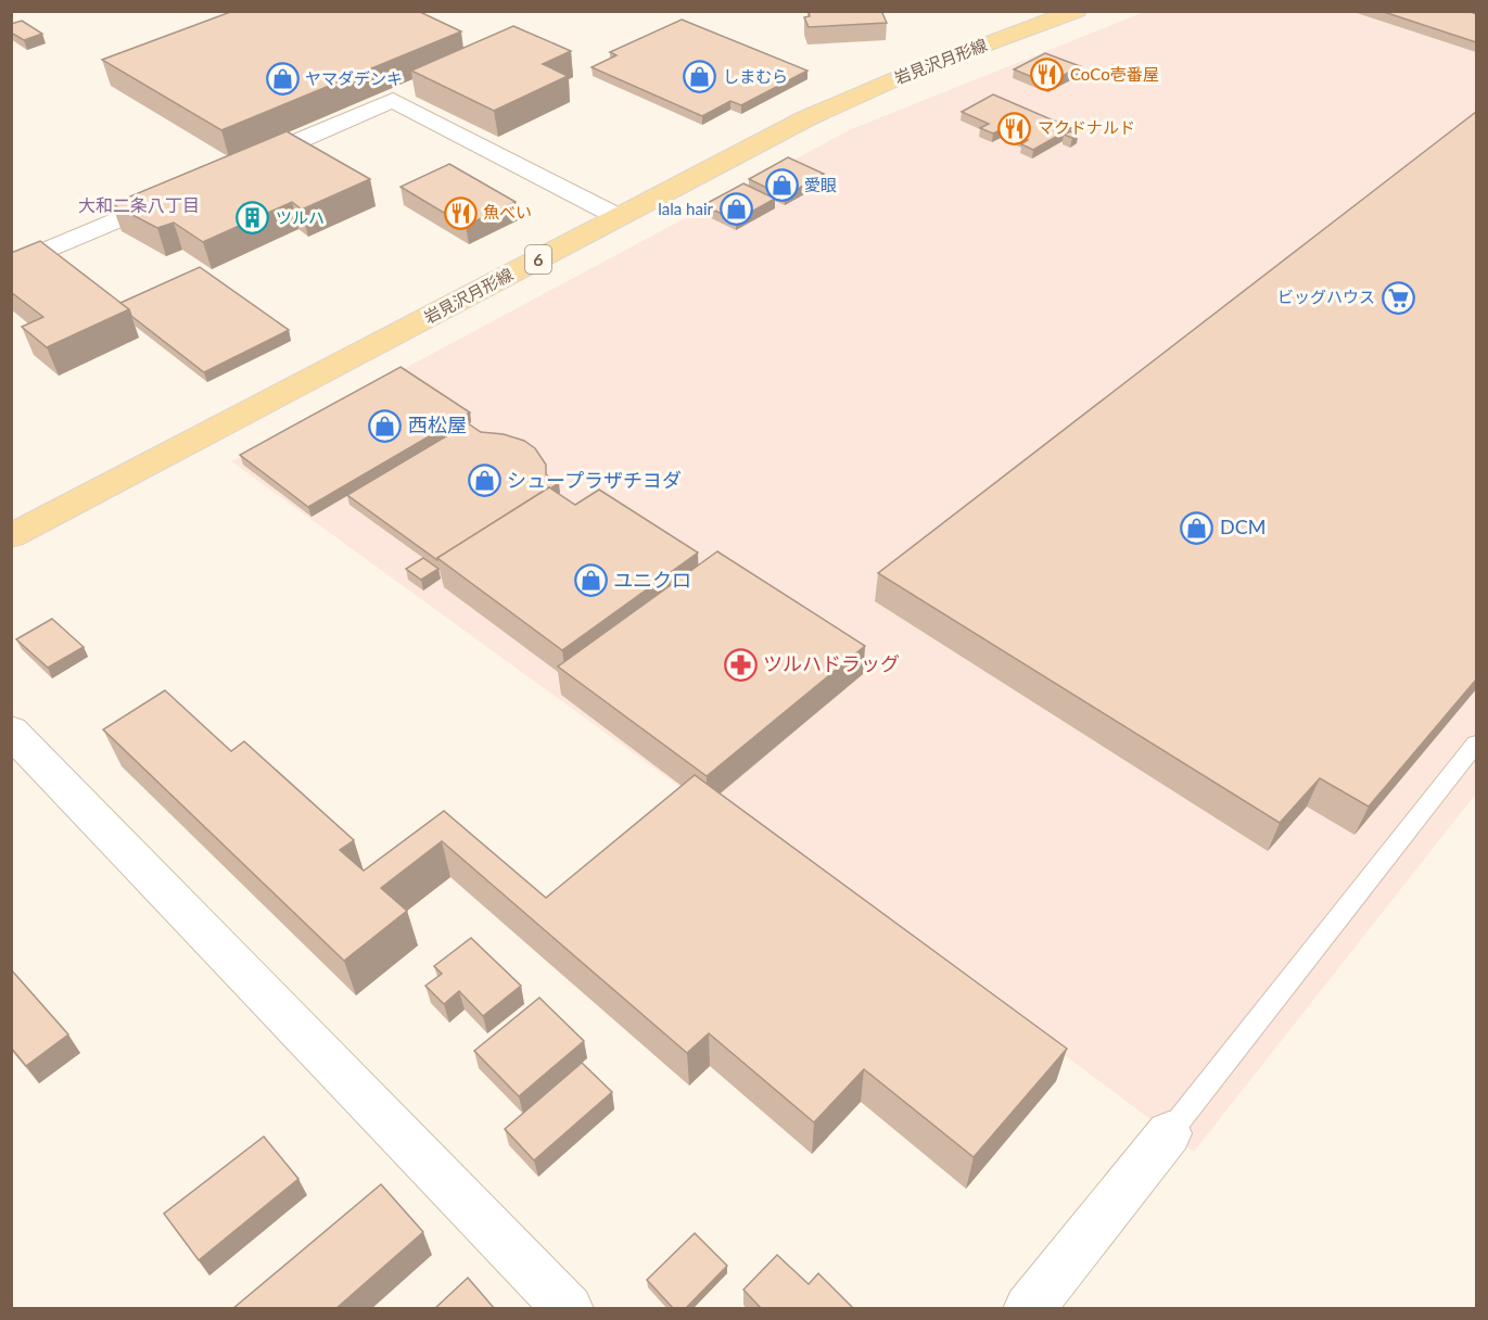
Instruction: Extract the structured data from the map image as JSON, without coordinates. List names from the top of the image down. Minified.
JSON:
{"streets":{"main road":["岩見沢月形線","6"]},"districts":["大和二条八丁目"],"places":{"restaurant":["CoCo壱番屋","マクドナルド","魚べい"],"shop":["しまむら","ヤマダデンキ","愛眼","lala hair","西松屋","シュープラザチヨダ","DCM","ユニクロ"],"building":["ツルハ"],"supermarket":["ビッグハウス"],"pharmacy":["ツルハドラッグ"]}}
